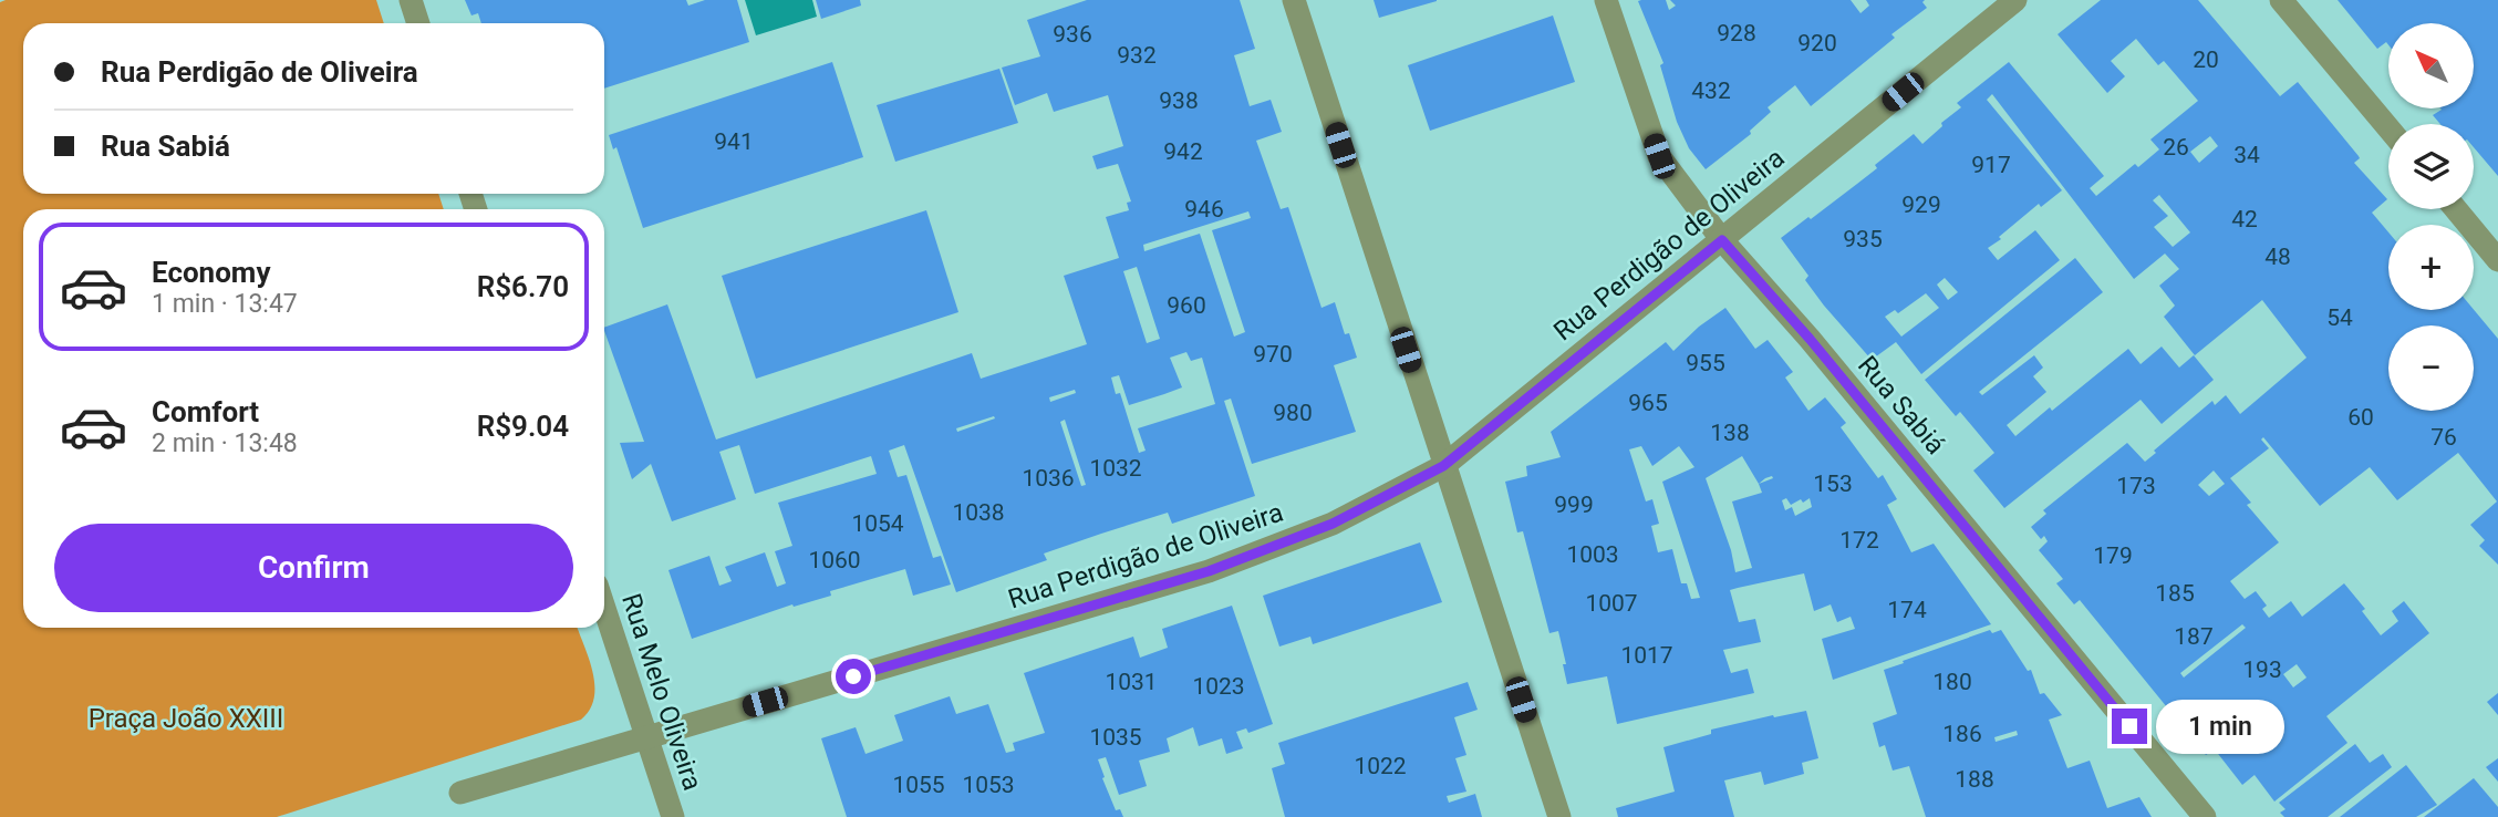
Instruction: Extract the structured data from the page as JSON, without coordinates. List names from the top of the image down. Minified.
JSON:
{"streets":{"street":["Rua Perdigão de Oliveira","Rua Sabiá","Rua Melo Oliveira"]},"crossings":[["Rua Perdigão de Oliveira","Rua Sabiá"],["Rua Perdigão de Oliveira","Rua Melo Oliveira"]],"parks":["Praça João XXIII"],"house_numbers":["928","936","920","932","20","432","938","941","26","942","34","917","929","946","42","935","48","960","54","970","955","965","980","60","138","76","1032","1036","153","173","999","1038","1054","172","1003","179","1060","185","1007","174","187","1017","193","1031","180","1023","186","1035","1022","188","1055","1053"],"north":"top left","page":{"map_buttons":["+","−"],"banner":["Rua Perdigão de Oliveira","Rua Sabiá"],"list":[{"name":"Economy","note":"1 min · 13:47","value":"R$6.70"},{"name":"Comfort","note":"2 min · 13:48","value":"R$9.04"}],"buttons":"Confirm","bubble":"1 min"}}
